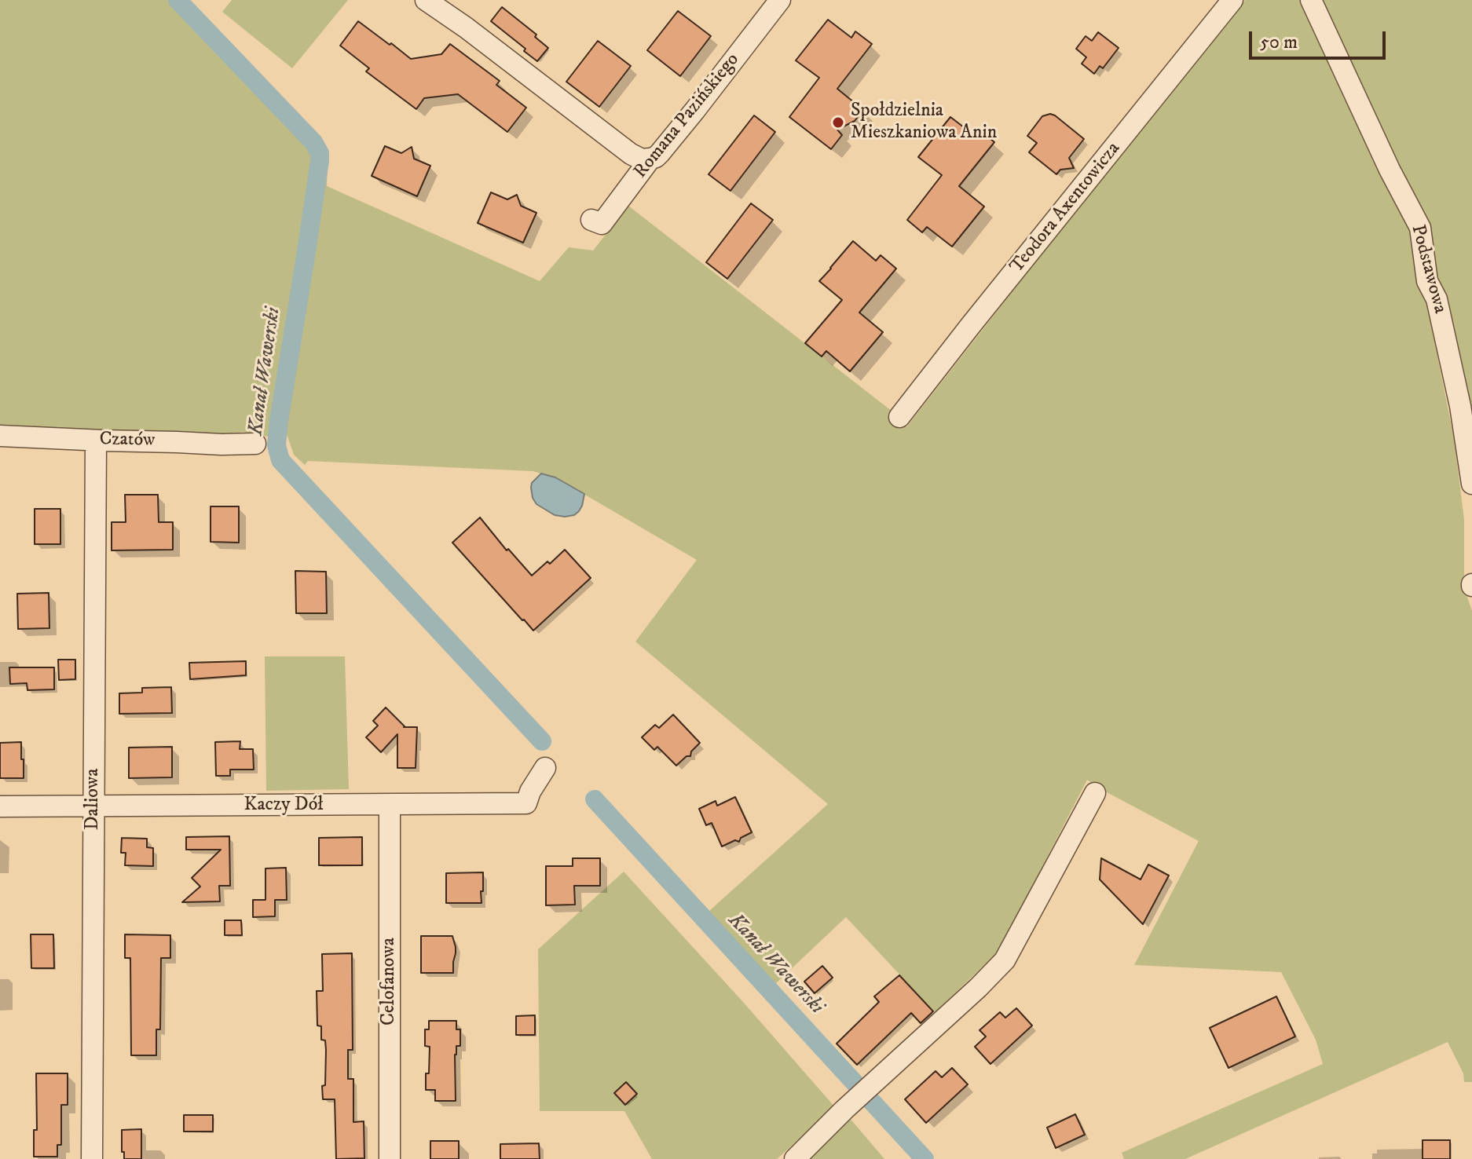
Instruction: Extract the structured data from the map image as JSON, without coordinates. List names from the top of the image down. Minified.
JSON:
{"streets":{"street":["Romana Pazińskiego","Teodora Axentowicza","Podstawowa","Czatów","Daliowa","Kaczy Dół","Celofanowa"]},"crossings":[["Czatów","Daliowa"],["Daliowa","Kaczy Dół"],["Kaczy Dół","Celofanowa"]],"water":["Kanał Wawerski"],"places":["Społdzielnia Mieszkaniowa Anin"],"scale_bar":"50 m"}
